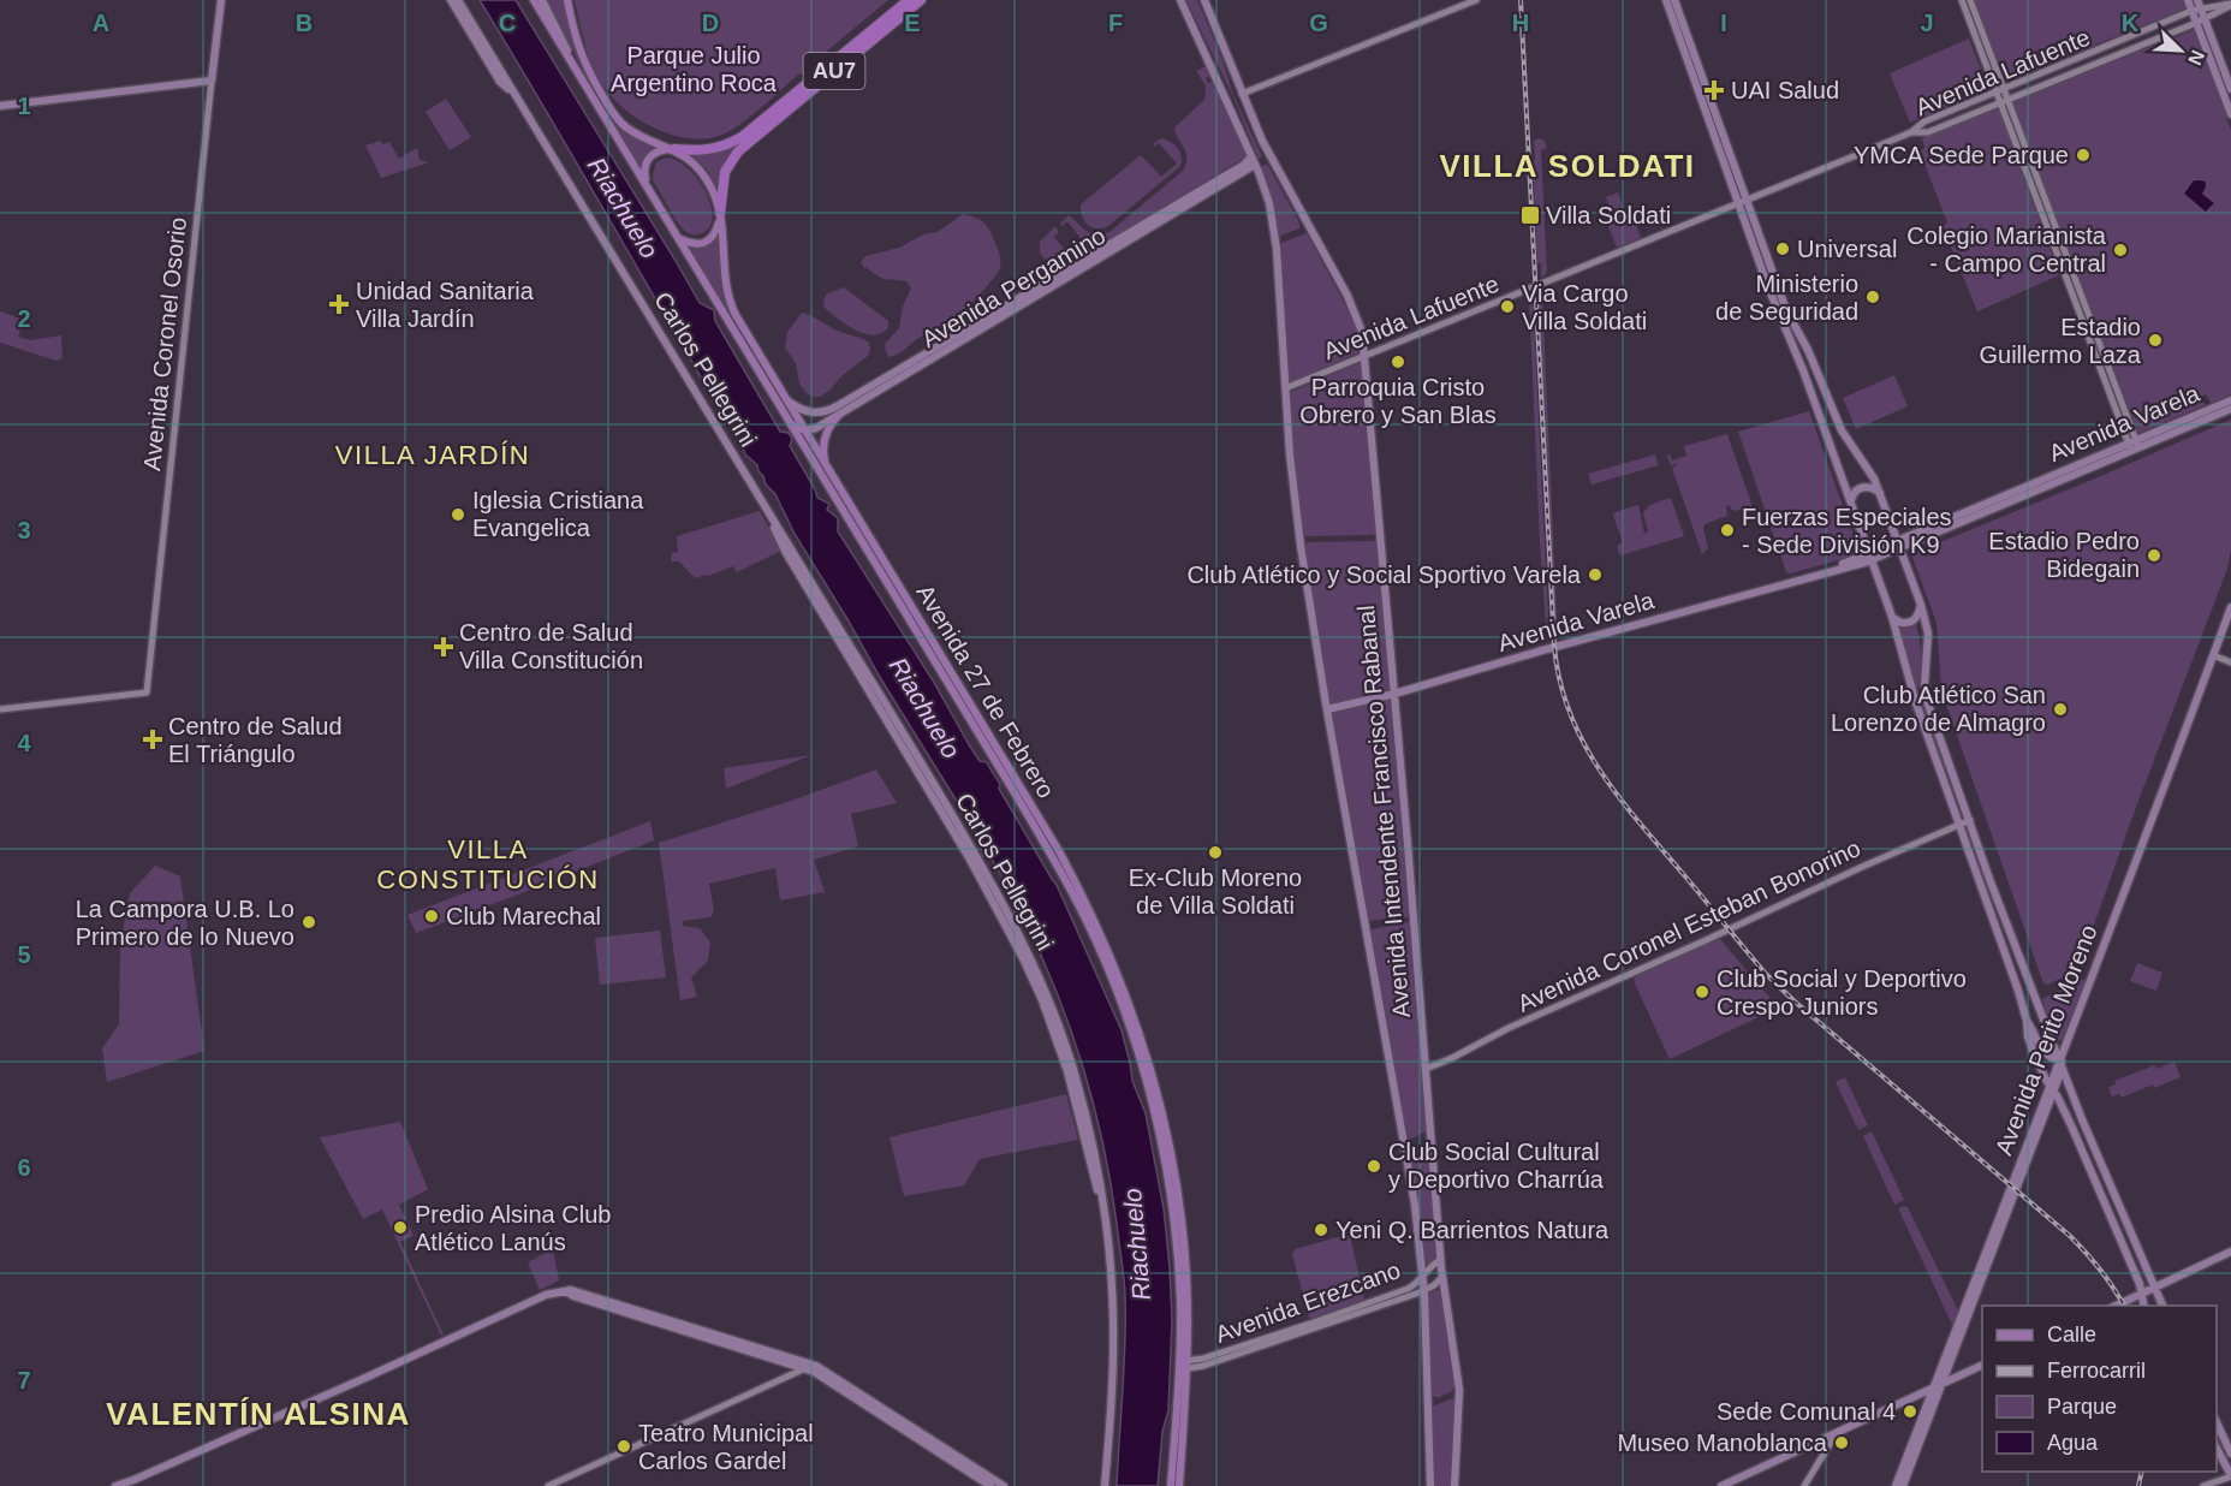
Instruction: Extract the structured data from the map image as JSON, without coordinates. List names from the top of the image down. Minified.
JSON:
{"streets":{"highway":["AU7"],"main road":["Avenida Pergamino","Avenida Coronel Osorio","Carlos Pellegrini","Avenida Varela","Avenida 27 de Febrero","Avenida Intendente Francisco Rabanal","Avenida Perito Moreno"],"street":["Avenida Lafuente","Avenida Coronel Esteban Bonorino","Avenida Erezcano"]},"crossings":[["AU7","Avenida 27 de Febrero"],["Avenida Lafuente","Avenida Intendente Francisco Rabanal"],["Avenida Pergamino","Avenida 27 de Febrero"],["Avenida Pergamino","Avenida Intendente Francisco Rabanal"],["Avenida Varela","Avenida Intendente Francisco Rabanal"],["Avenida 27 de Febrero","Avenida Erezcano"],["Avenida Intendente Francisco Rabanal","Avenida Coronel Esteban Bonorino"],["Avenida Intendente Francisco Rabanal","Avenida Erezcano"]],"districts":["VILLA SOLDATI","VILLA JARDÍN","VILLA CONSTITUCIÓN","VALENTÍN ALSINA"],"water":["Riachuelo"],"parks":["Parque Julio Argentino Roca"],"places":{"health":["UAI Salud","Unidad Sanitaria Villa Jardín","Centro de Salud Villa Constitución","Centro de Salud El Triángulo"],"other":["YMCA Sede Parque","Universal","Colegio Marianista - Campo Central","Ministerio de Seguridad","Via Cargo Villa Soldati","Estadio Guillermo Laza","Parroquia Cristo Obrero y San Blas","Iglesia Cristiana Evangelica","Fuerzas Especiales - Sede División K9","Estadio Pedro Bidegain","Club Atlético y Social Sportivo Varela","Club Atlético San Lorenzo de Almagro","Ex-Club Moreno de Villa Soldati","Club Marechal","La Campora U.B. Lo Primero de lo Nuevo","Club Social y Deportivo Crespo Juniors","Club Social Cultural y Deportivo Charrúa","Predio Alsina Club Atlético Lanús","Yeni Q. Barrientos Natura","Sede Comunal 4","Museo Manoblanca","Teatro Municipal Carlos Gardel"],"transit":["Villa Soldati"]},"legend":["Calle","Ferrocarril","Parque","Agua"],"north":"bottom right","grid":{"columns":["A","B","C","D","E","F","G","H","I","J","K"],"rows":["1","2","3","4","5","6","7"]}}
